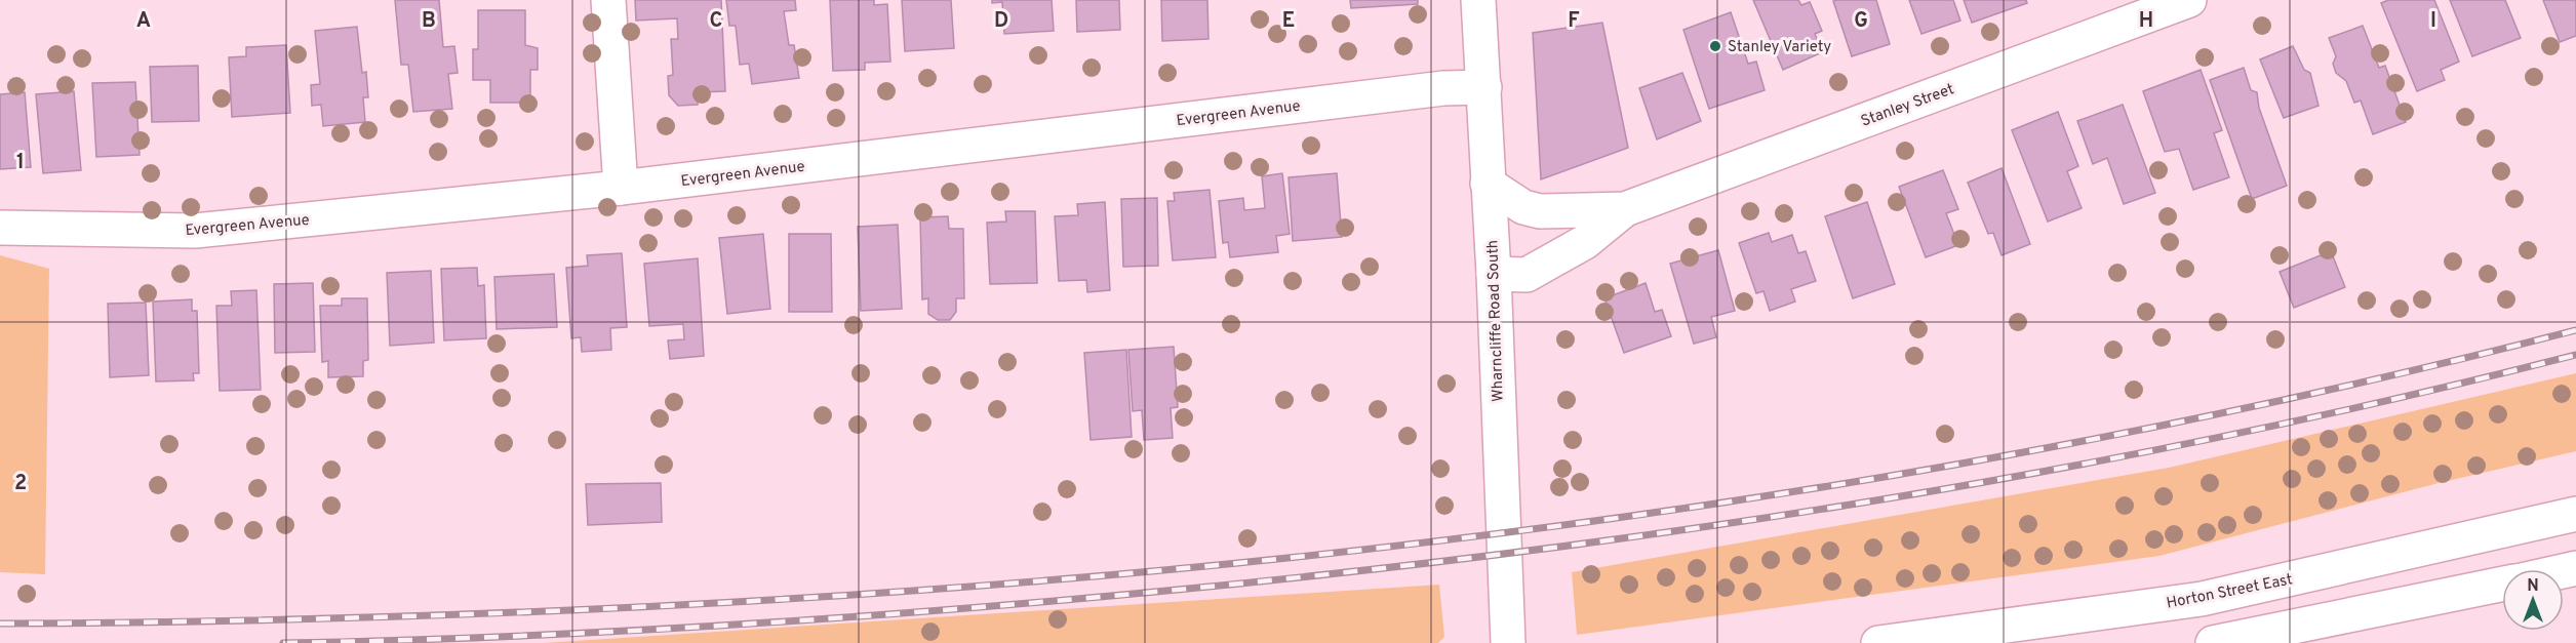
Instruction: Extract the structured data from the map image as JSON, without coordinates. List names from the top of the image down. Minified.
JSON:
{"streets":{"main road":["Stanley Street","Evergreen Avenue","Wharncliffe Road South","Horton Street East"]},"crossings":[["Stanley Street","Wharncliffe Road South"],["Evergreen Avenue","Wharncliffe Road South"]],"places":["Stanley Variety"],"north":"top","grid":{"columns":["A","B","C","D","E","F","G","H","I"],"rows":["1","2"]}}
